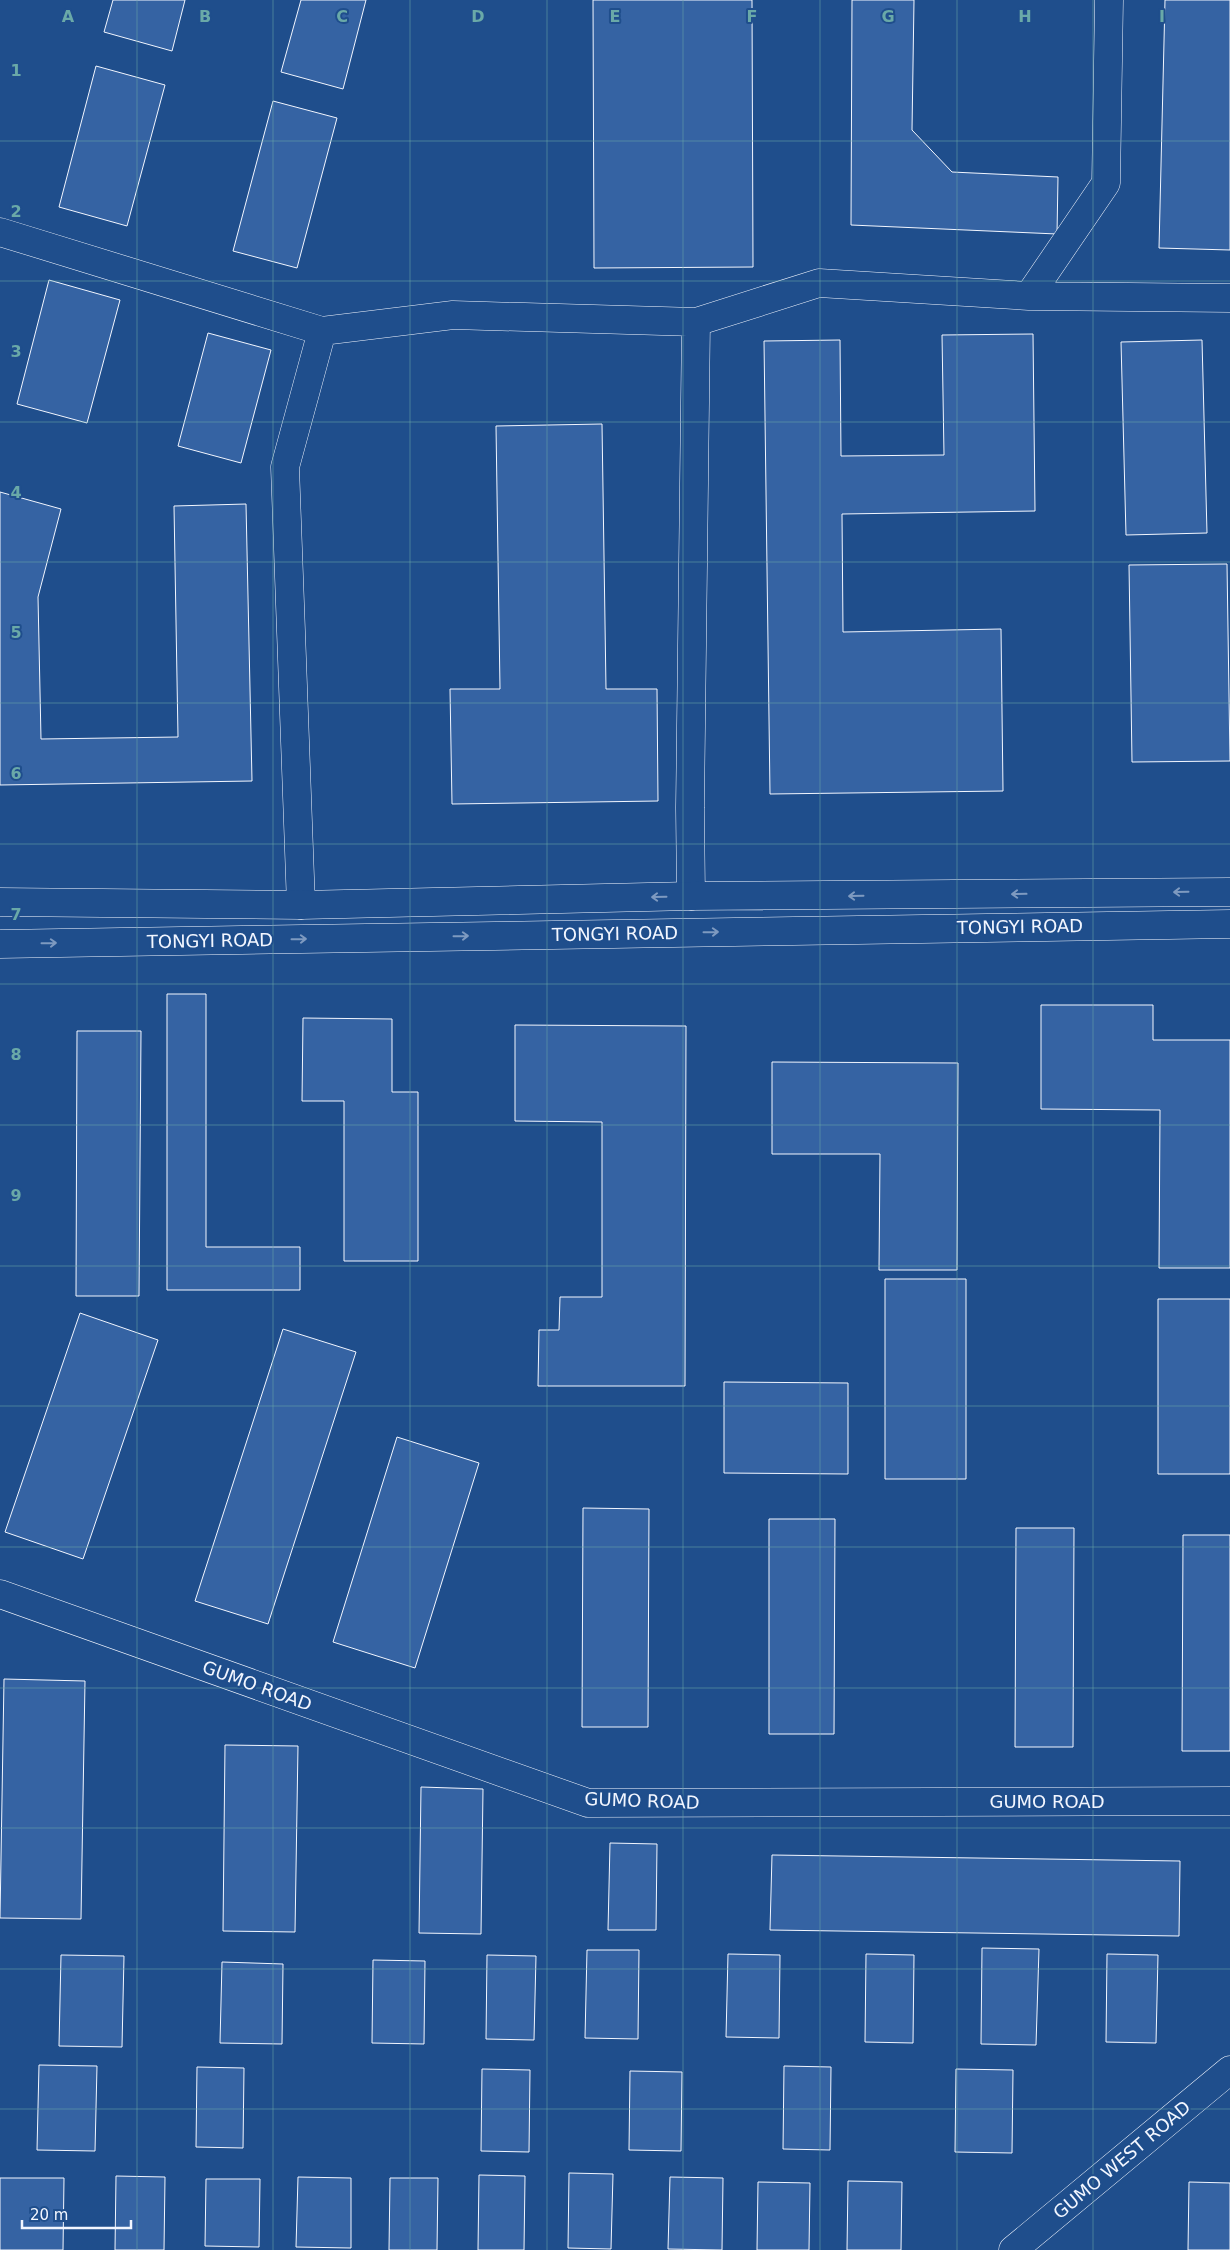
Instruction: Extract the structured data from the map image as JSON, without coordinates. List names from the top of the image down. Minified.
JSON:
{"streets":{"street":["TONGYI ROAD","GUMO ROAD","GUMO WEST ROAD"]},"scale_bar":"20 m","grid":{"columns":["A","B","C","D","E","F","G","H","I"],"rows":["1","2","3","4","5","6","7","8","9"]}}
